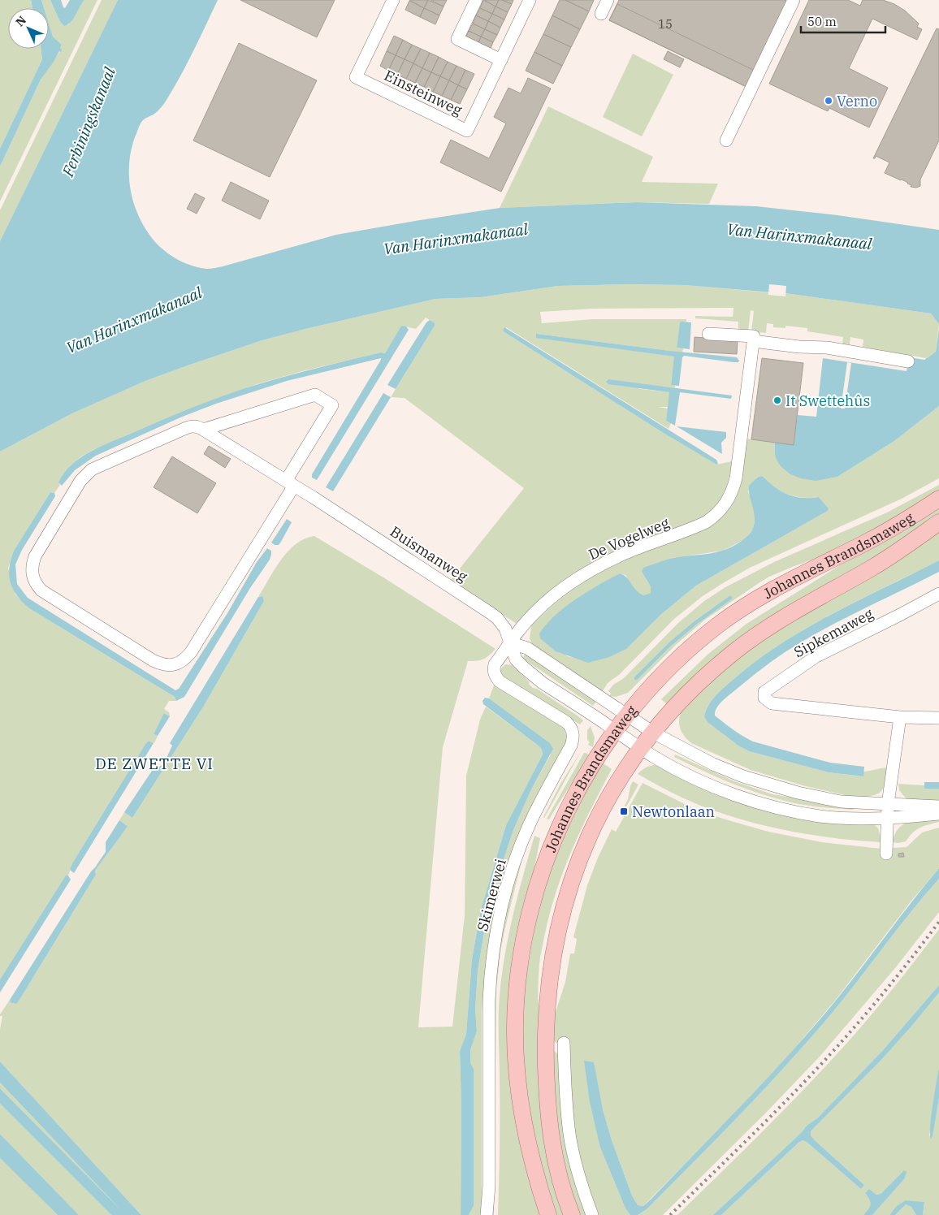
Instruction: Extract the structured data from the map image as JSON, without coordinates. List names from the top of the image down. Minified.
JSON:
{"streets":{"main road":["Johannes Brandsmaweg"],"street":["Einsteinweg","De Vogelweg","Buismanweg","Sipkemaweg","Skimerwei"]},"crossings":[["De Vogelweg","Buismanweg"],["De Vogelweg","Skimerwei"],["Buismanweg","Johannes Brandsmaweg"],["Buismanweg","Skimerwei"]],"districts":["DE ZWETTE VI"],"water":["Ferbiningskanaal","Van Harinxmakanaal"],"places":{"other":["Verno","It Swettehûs"],"transit":["Newtonlaan"]},"house_numbers":["15"],"scale_bar":"50 m","north":"top left"}
